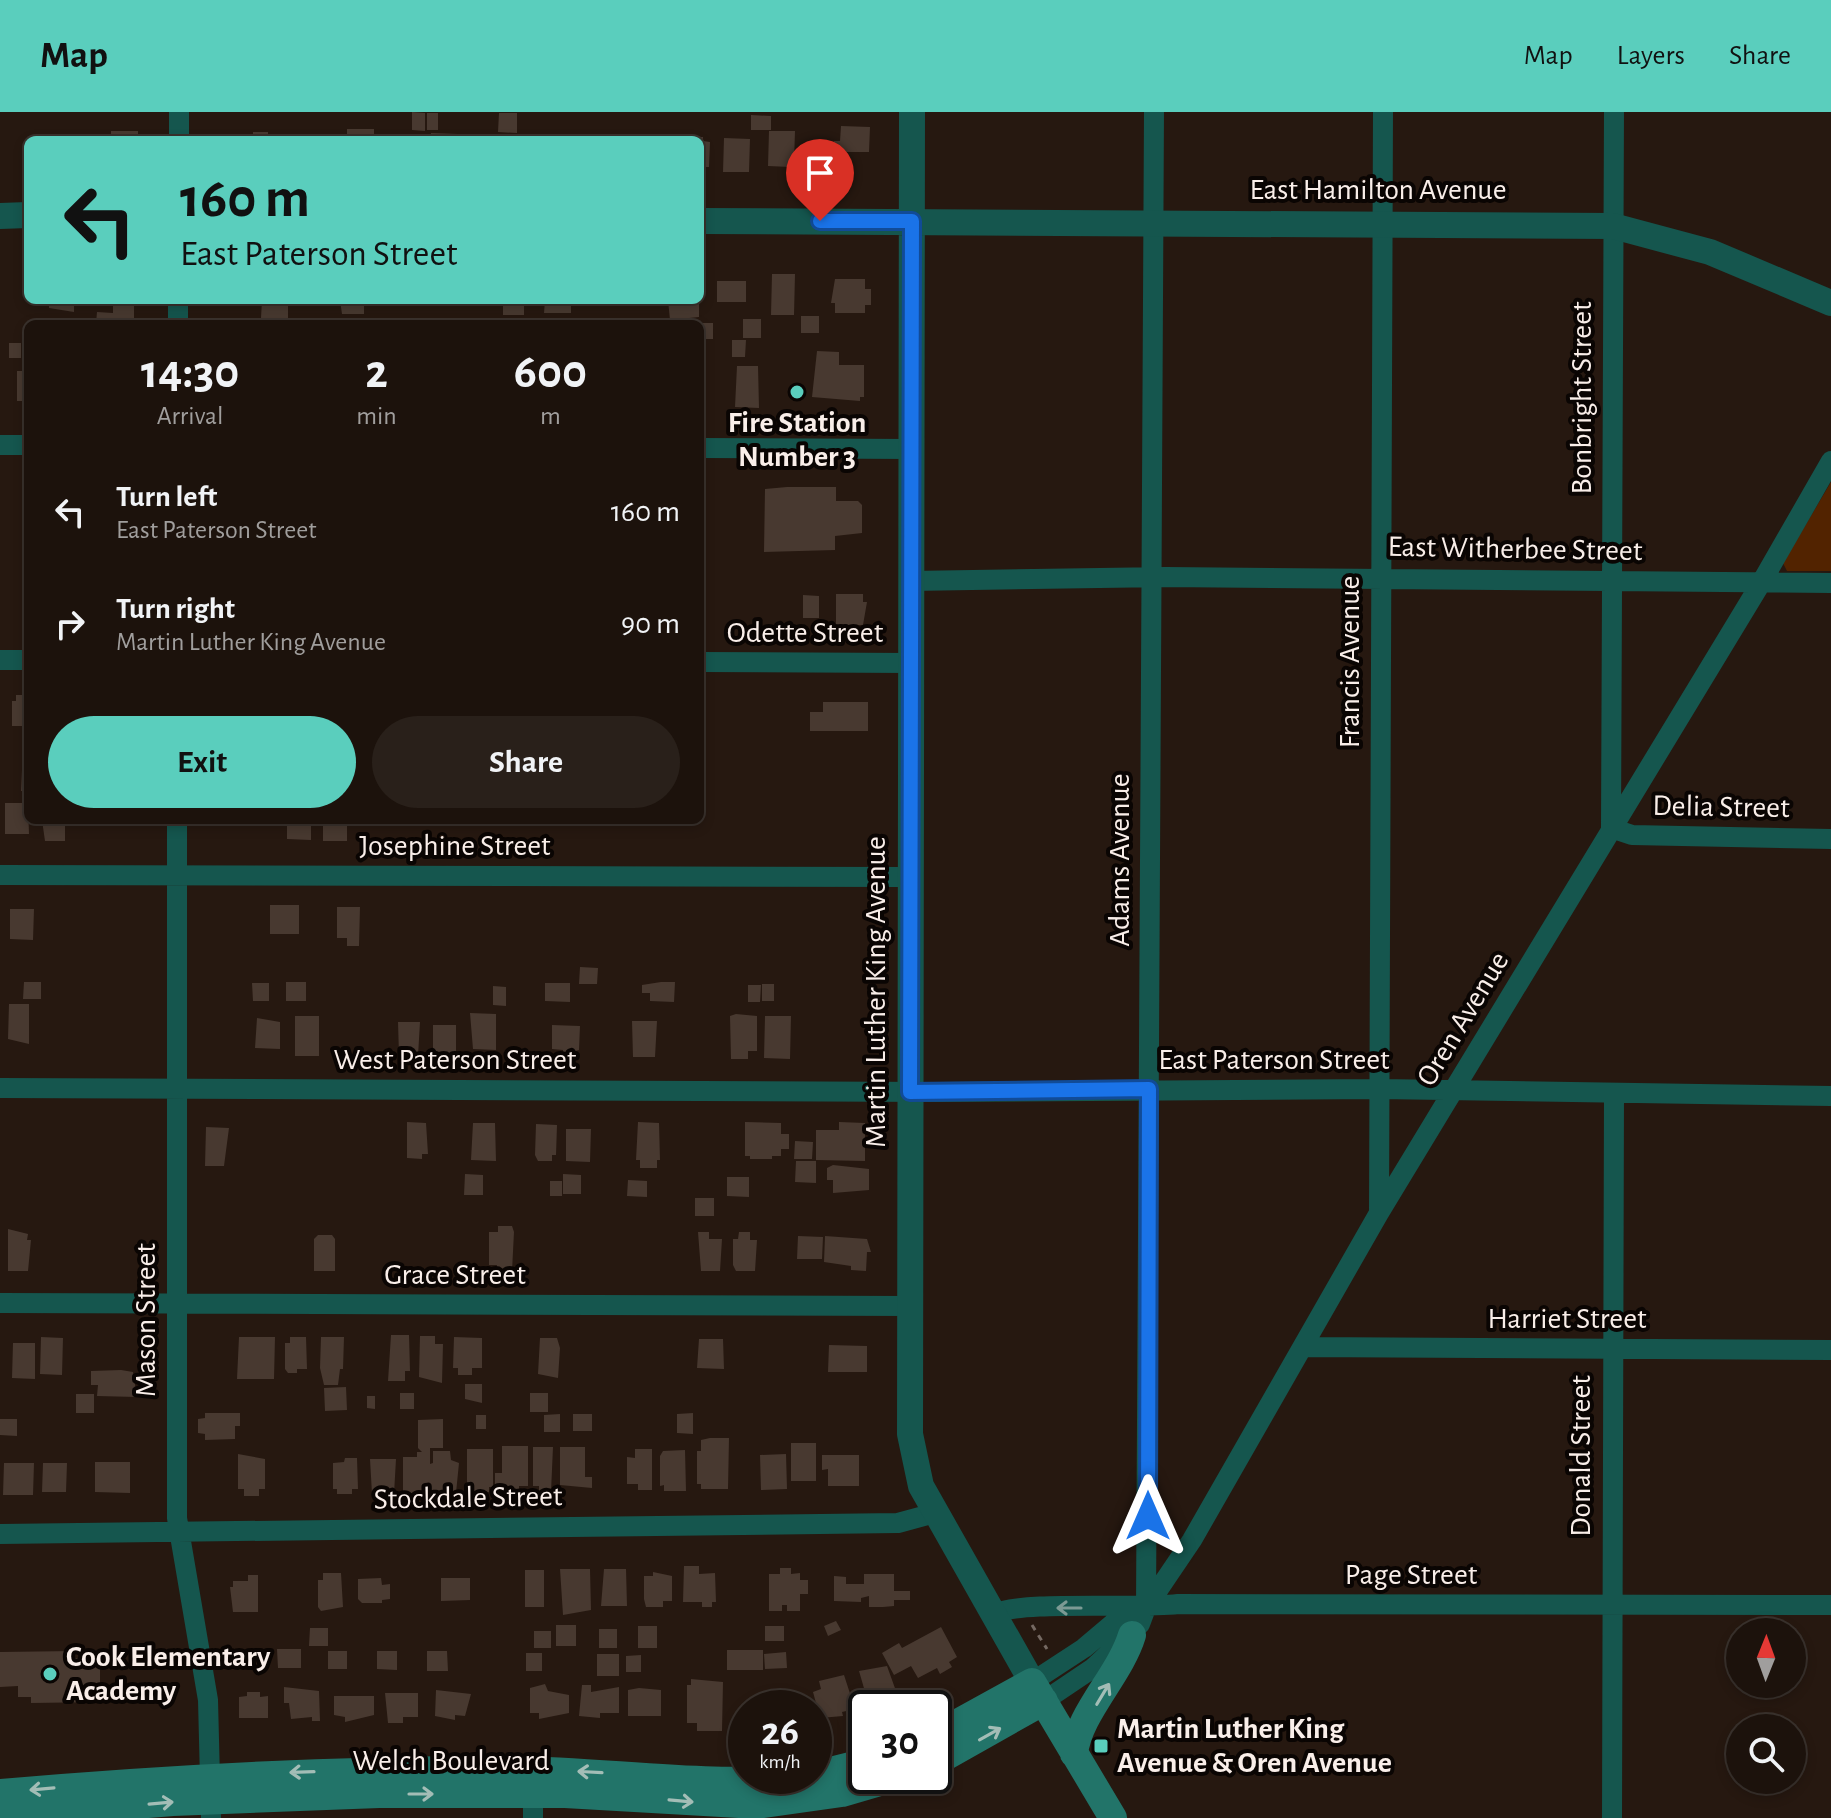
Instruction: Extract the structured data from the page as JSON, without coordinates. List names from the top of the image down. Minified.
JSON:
{"streets":{"main road":["Martin Luther King Avenue","Welch Boulevard"],"street":["East Hamilton Avenue","Bonbright Street","East Witherbee Street","Odette Street","Francis Avenue","Delia Street","Josephine Street","Adams Avenue","Oren Avenue","West Paterson Street","East Paterson Street","Grace Street","Harriet Street","Mason Street","Donald Street","Stockdale Street","Page Street"]},"crossings":[["East Hamilton Avenue","Bonbright Street"],["East Hamilton Avenue","Francis Avenue"],["East Hamilton Avenue","Adams Avenue"],["East Hamilton Avenue","Martin Luther King Avenue"],["Bonbright Street","East Witherbee Street"],["Bonbright Street","Delia Street"],["Bonbright Street","Oren Avenue"],["East Witherbee Street","Francis Avenue"],["East Witherbee Street","Adams Avenue"],["East Witherbee Street","Martin Luther King Avenue"],["East Witherbee Street","Oren Avenue"],["Odette Street","Martin Luther King Avenue"],["Francis Avenue","Oren Avenue"],["Francis Avenue","East Paterson Street"],["Delia Street","Oren Avenue"],["Josephine Street","Martin Luther King Avenue"],["Josephine Street","Mason Street"],["Adams Avenue","Oren Avenue"],["Adams Avenue","East Paterson Street"],["Adams Avenue","Page Street"],["Martin Luther King Avenue","Oren Avenue"],["Martin Luther King Avenue","West Paterson Street"],["Martin Luther King Avenue","East Paterson Street"],["Martin Luther King Avenue","Grace Street"],["Martin Luther King Avenue","Stockdale Street"],["Martin Luther King Avenue","Page Street"],["Oren Avenue","East Paterson Street"],["Oren Avenue","Harriet Street"],["Oren Avenue","Page Street"],["West Paterson Street","East Paterson Street"],["West Paterson Street","Mason Street"],["East Paterson Street","Donald Street"],["Grace Street","Mason Street"],["Harriet Street","Donald Street"],["Mason Street","Stockdale Street"],["Mason Street","Welch Boulevard"],["Donald Street","Page Street"]],"places":{"other":["Fire Station Number 3","Cook Elementary Academy"],"transit":["Martin Luther King Avenue & Oren Avenue"]},"north":"top","page":{"header":"Map","nav":["Map","Layers","Share"],"turn":["160 m","East Paterson Street"],"eta":["14:30","Arrival","2","min","600","m"],"list":[{"name":"Turn left","note":"East Paterson Street","value":"160 m"},{"name":"Turn right","note":"Martin Luther King Avenue","value":"90 m"}],"buttons":["Exit","Share"],"speed":"26 km/h","limit":"30"}}
